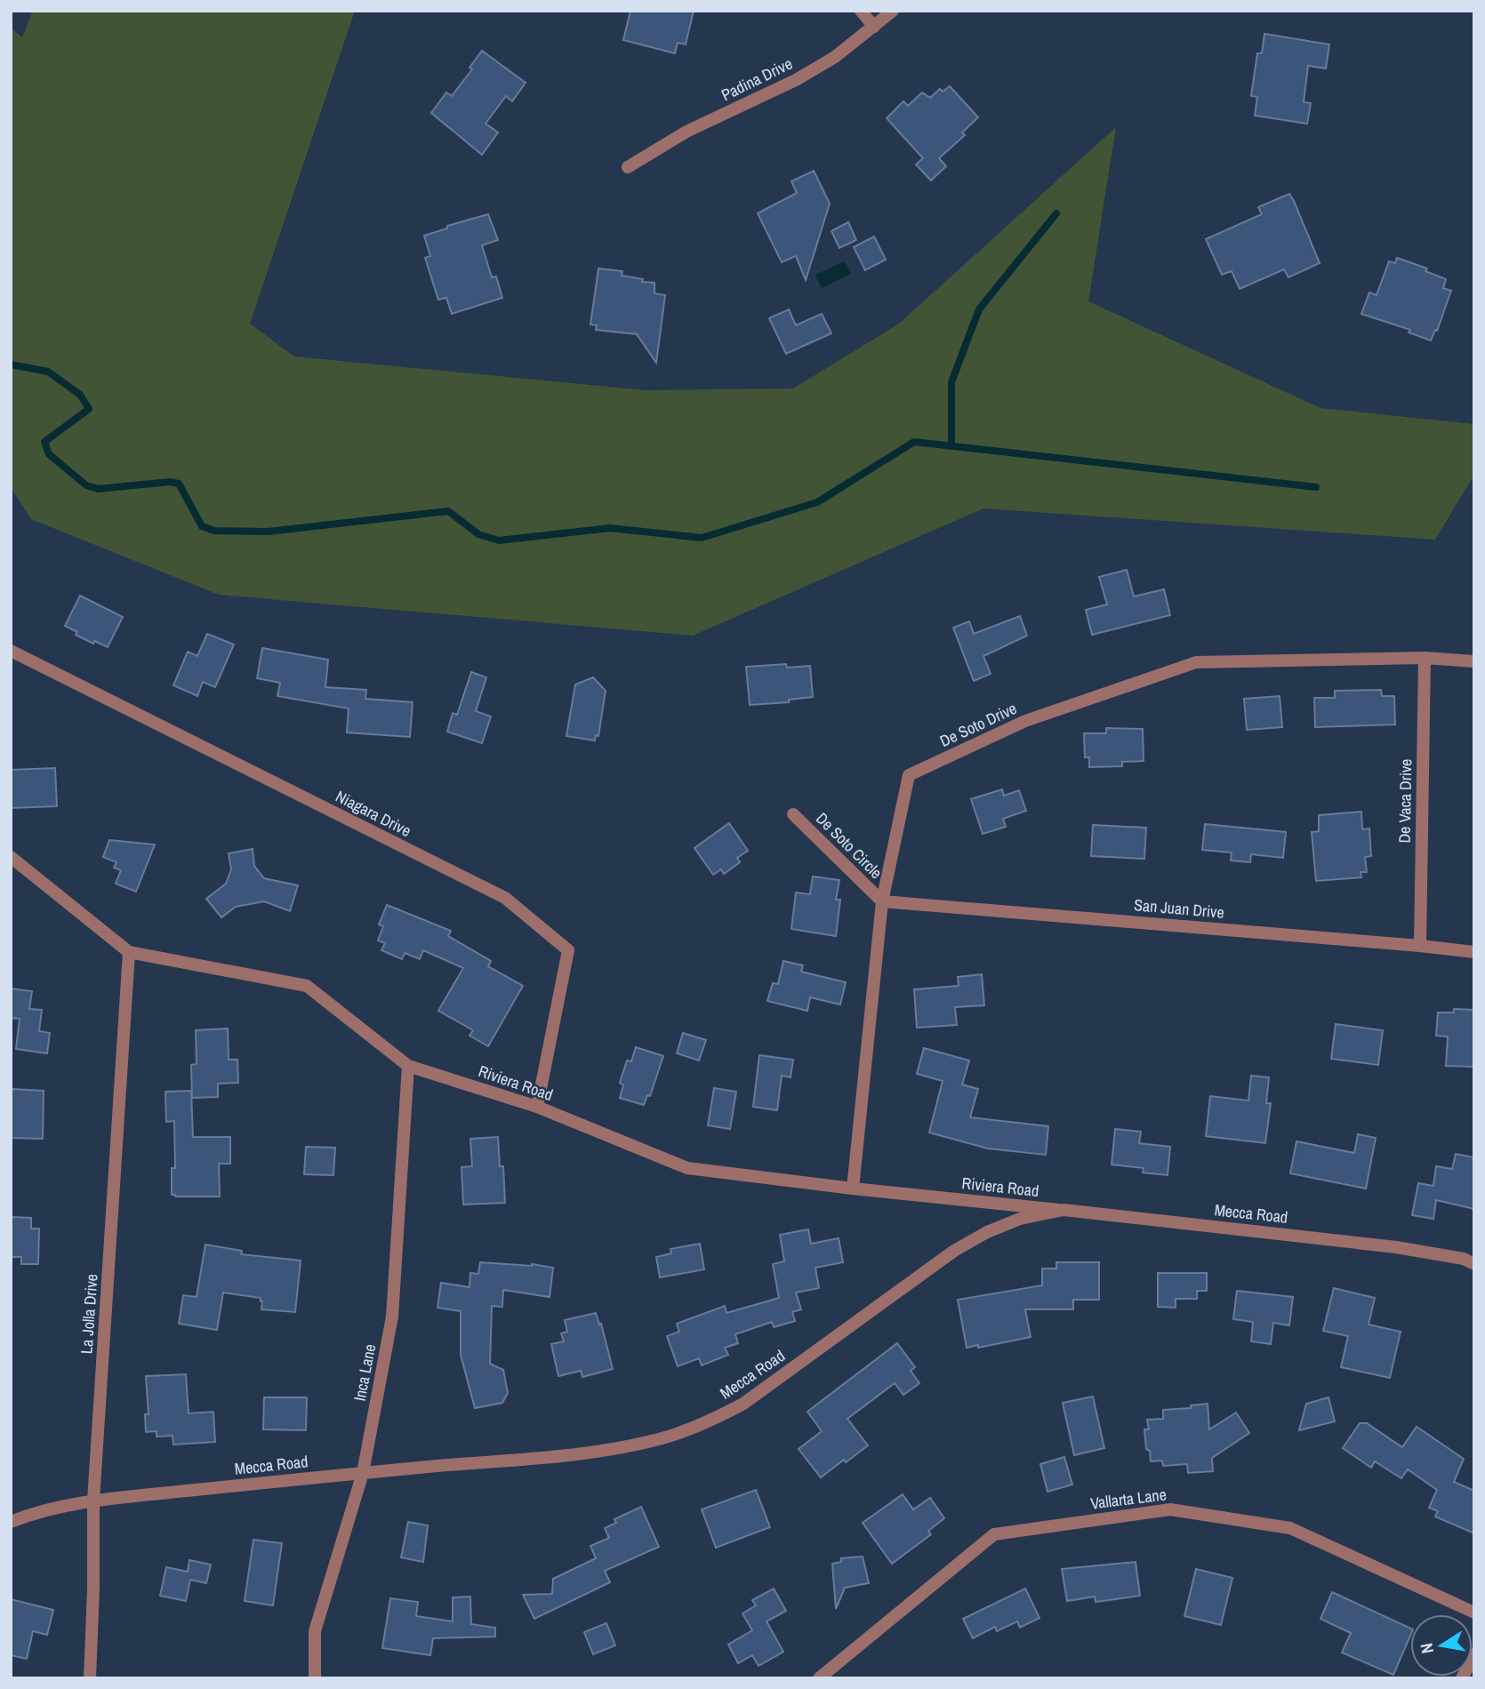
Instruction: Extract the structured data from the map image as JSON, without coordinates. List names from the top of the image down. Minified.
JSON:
{"streets":{"street":["Padina Drive","De Soto Drive","De Vaca Drive","Niagara Drive","De Soto Circle","San Juan Drive","Riviera Road","Mecca Road","La Jolla Drive","Inca Lane","Vallarta Lane"]},"crossings":[["De Soto Drive","De Vaca Drive"],["De Soto Drive","De Soto Circle"],["De Soto Drive","San Juan Drive"],["De Soto Drive","Riviera Road"],["De Vaca Drive","San Juan Drive"],["Niagara Drive","Riviera Road"],["De Soto Circle","San Juan Drive"],["Riviera Road","Mecca Road"],["Riviera Road","La Jolla Drive"],["Riviera Road","Inca Lane"],["Mecca Road","La Jolla Drive"],["Mecca Road","Inca Lane"]],"north":"left"}
